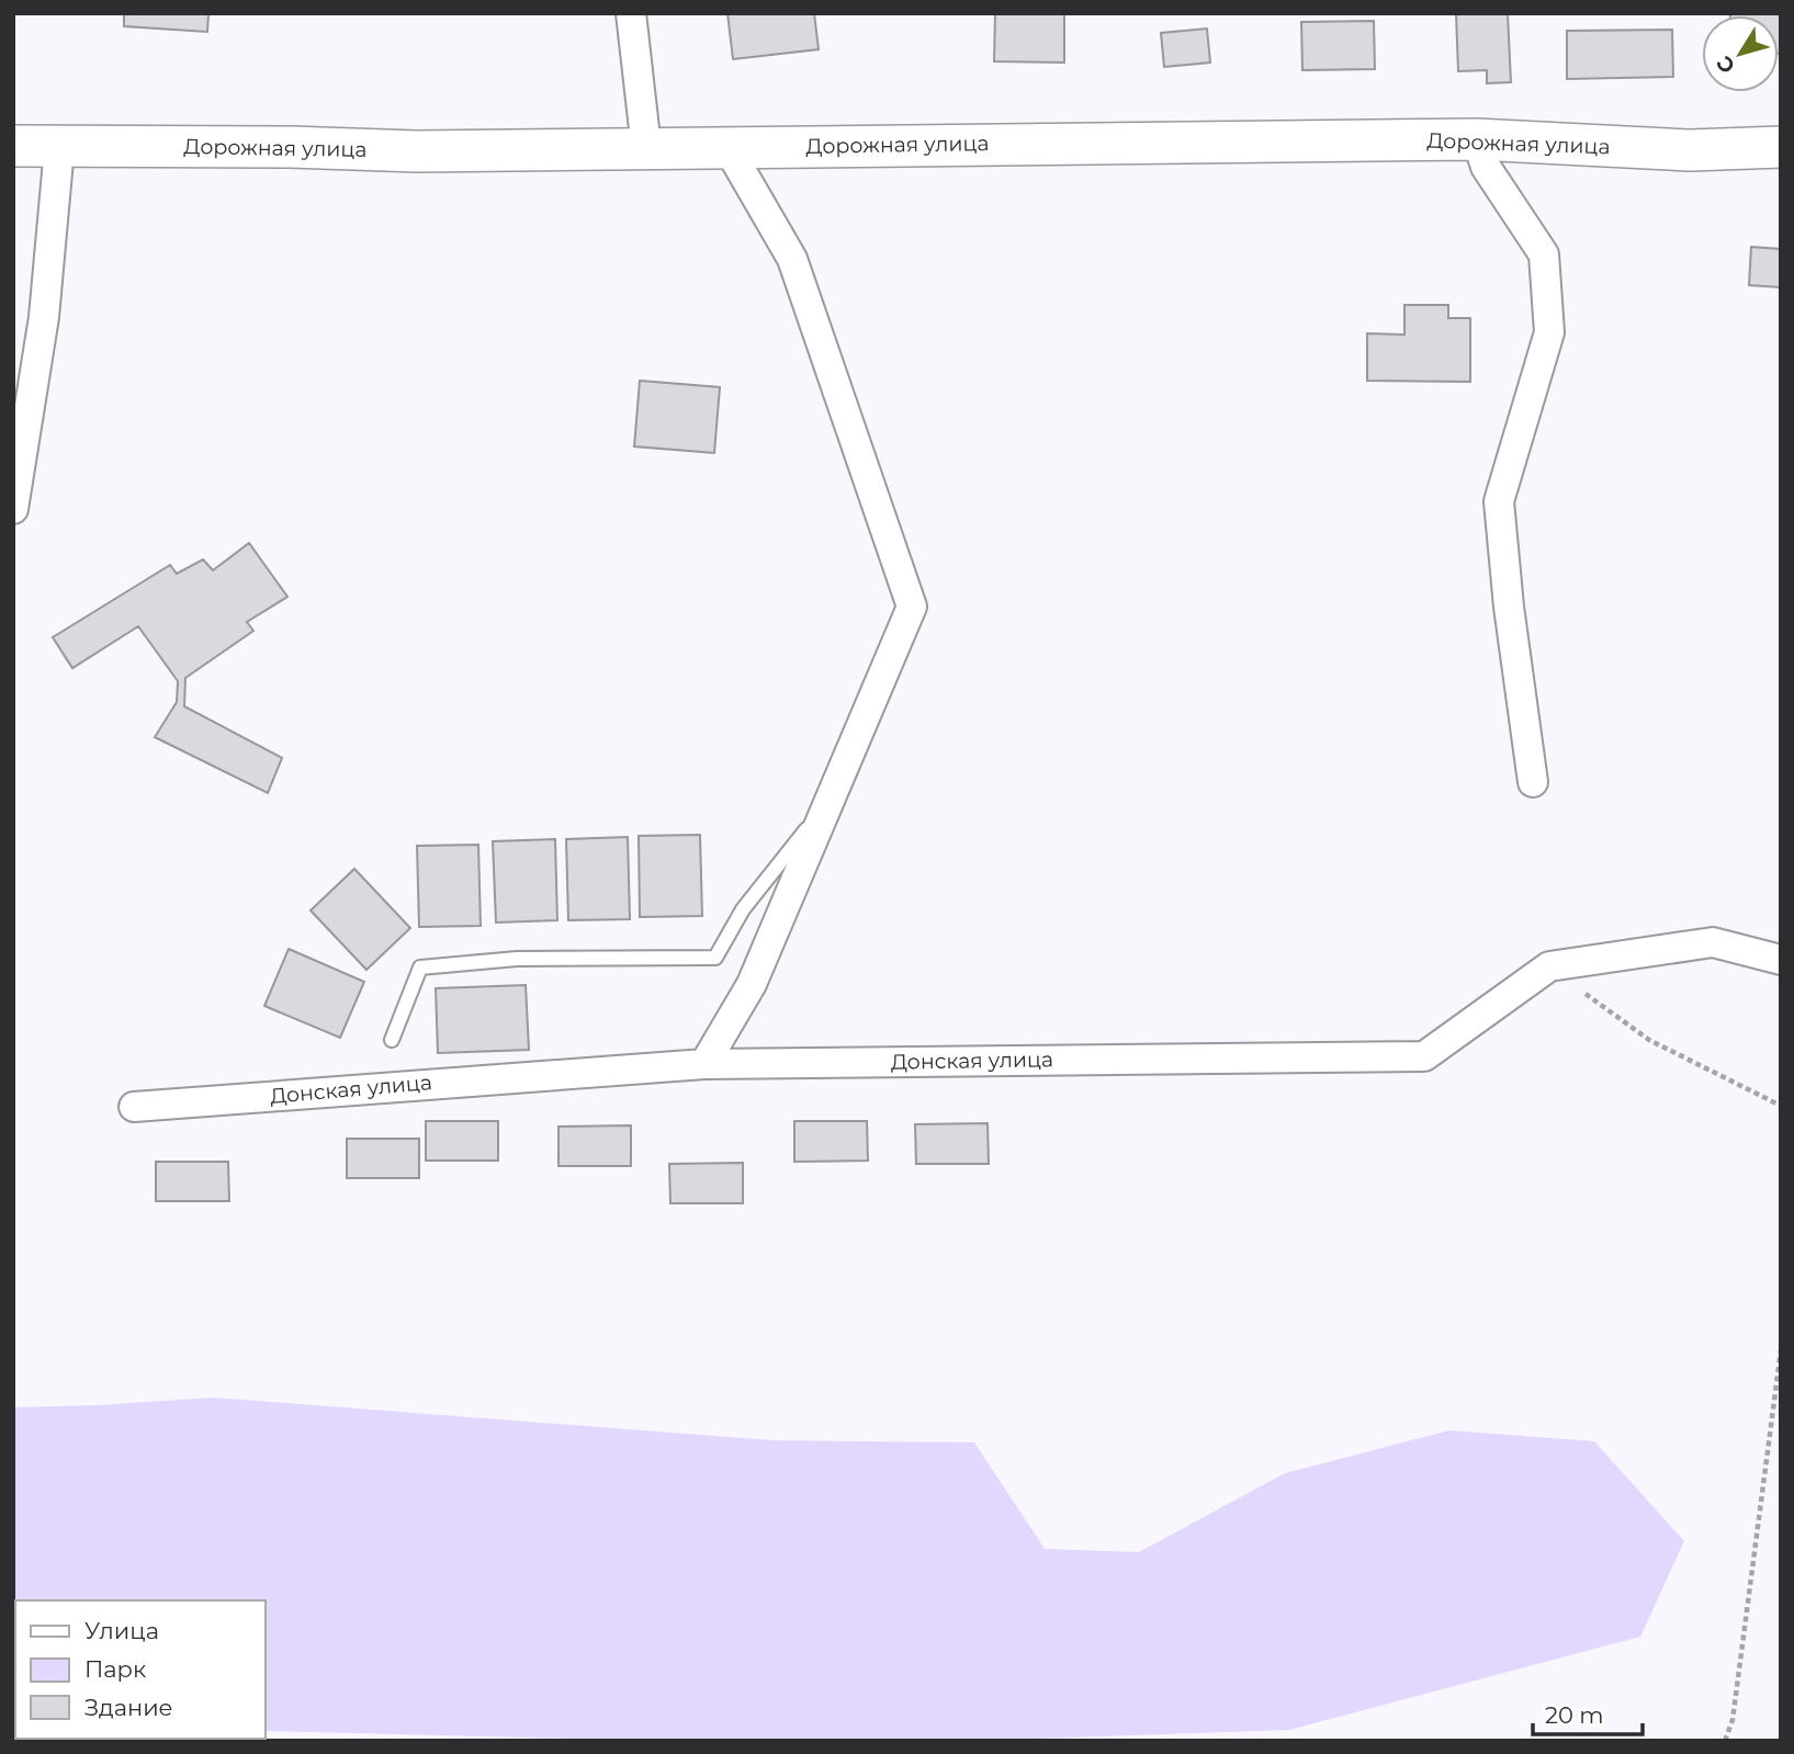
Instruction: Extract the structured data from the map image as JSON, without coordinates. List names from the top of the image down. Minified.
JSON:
{"streets":{"street":["Дорожная улица","Донская улица"]},"legend":["Улица","Парк","Здание"],"scale_bar":"20 m","north":"bottom left"}
